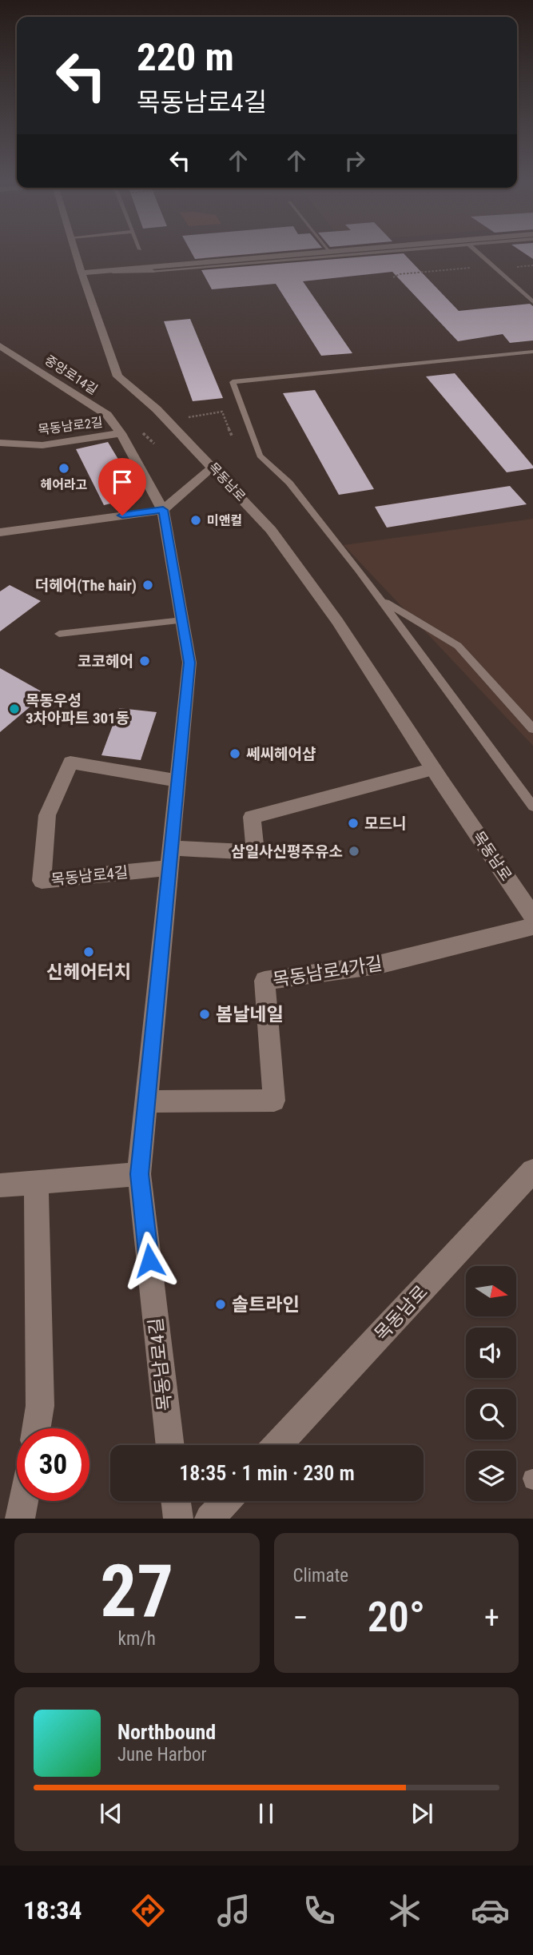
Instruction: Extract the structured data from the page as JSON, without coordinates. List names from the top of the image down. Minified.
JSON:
{"streets":{"street":["중앙로14길","목동남로2길","목동남로","목동남로4길","목동남로4가길"]},"crossings":[["중앙로14길","목동남로2길"],["목동남로2길","목동남로4길"],["목동남로4길","목동남로4가길"]],"places":["헤어라고","미앤컬","더헤어(The hair)","코코헤어","목동우성 3차아파트 301동","쎄씨헤어샵","모드니","삼일사신평주유소","신헤어터치","봄날네일","솔트라인"],"north":"right","page":{"turn":["220 m","목동남로4길"],"limit":"30","trip":"18:35 · 1 min · 230 m","tile":[["27","km/h"],"Climate"],"heat":["−","20°","+"],"song":["Northbound","June Harbor"],"tabs":"18:34"}}
